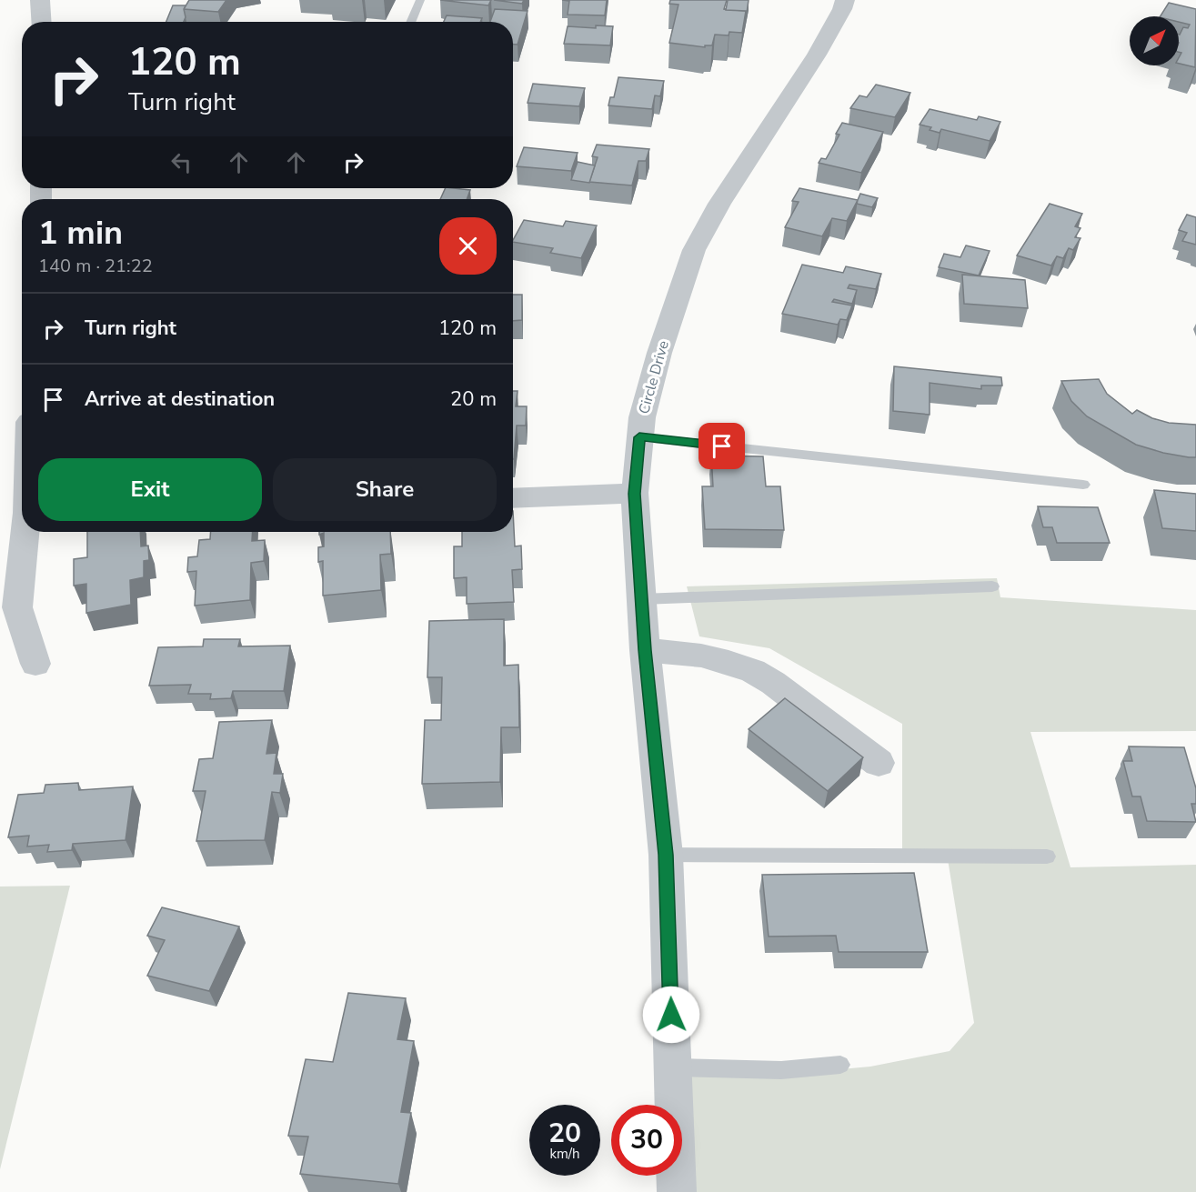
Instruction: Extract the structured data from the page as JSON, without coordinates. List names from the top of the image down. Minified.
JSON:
{"streets":{"street":["Circle Drive"]},"north":"top right","page":{"turn":["120 m","Turn right"],"heading":["1 min","140 m · 21:22"],"list":[{"name":"Turn right","value":"120 m"},{"name":"Arrive at destination","value":"20 m"}],"buttons":["Exit","Share"],"speed":"20 km/h","limit":"30"}}
